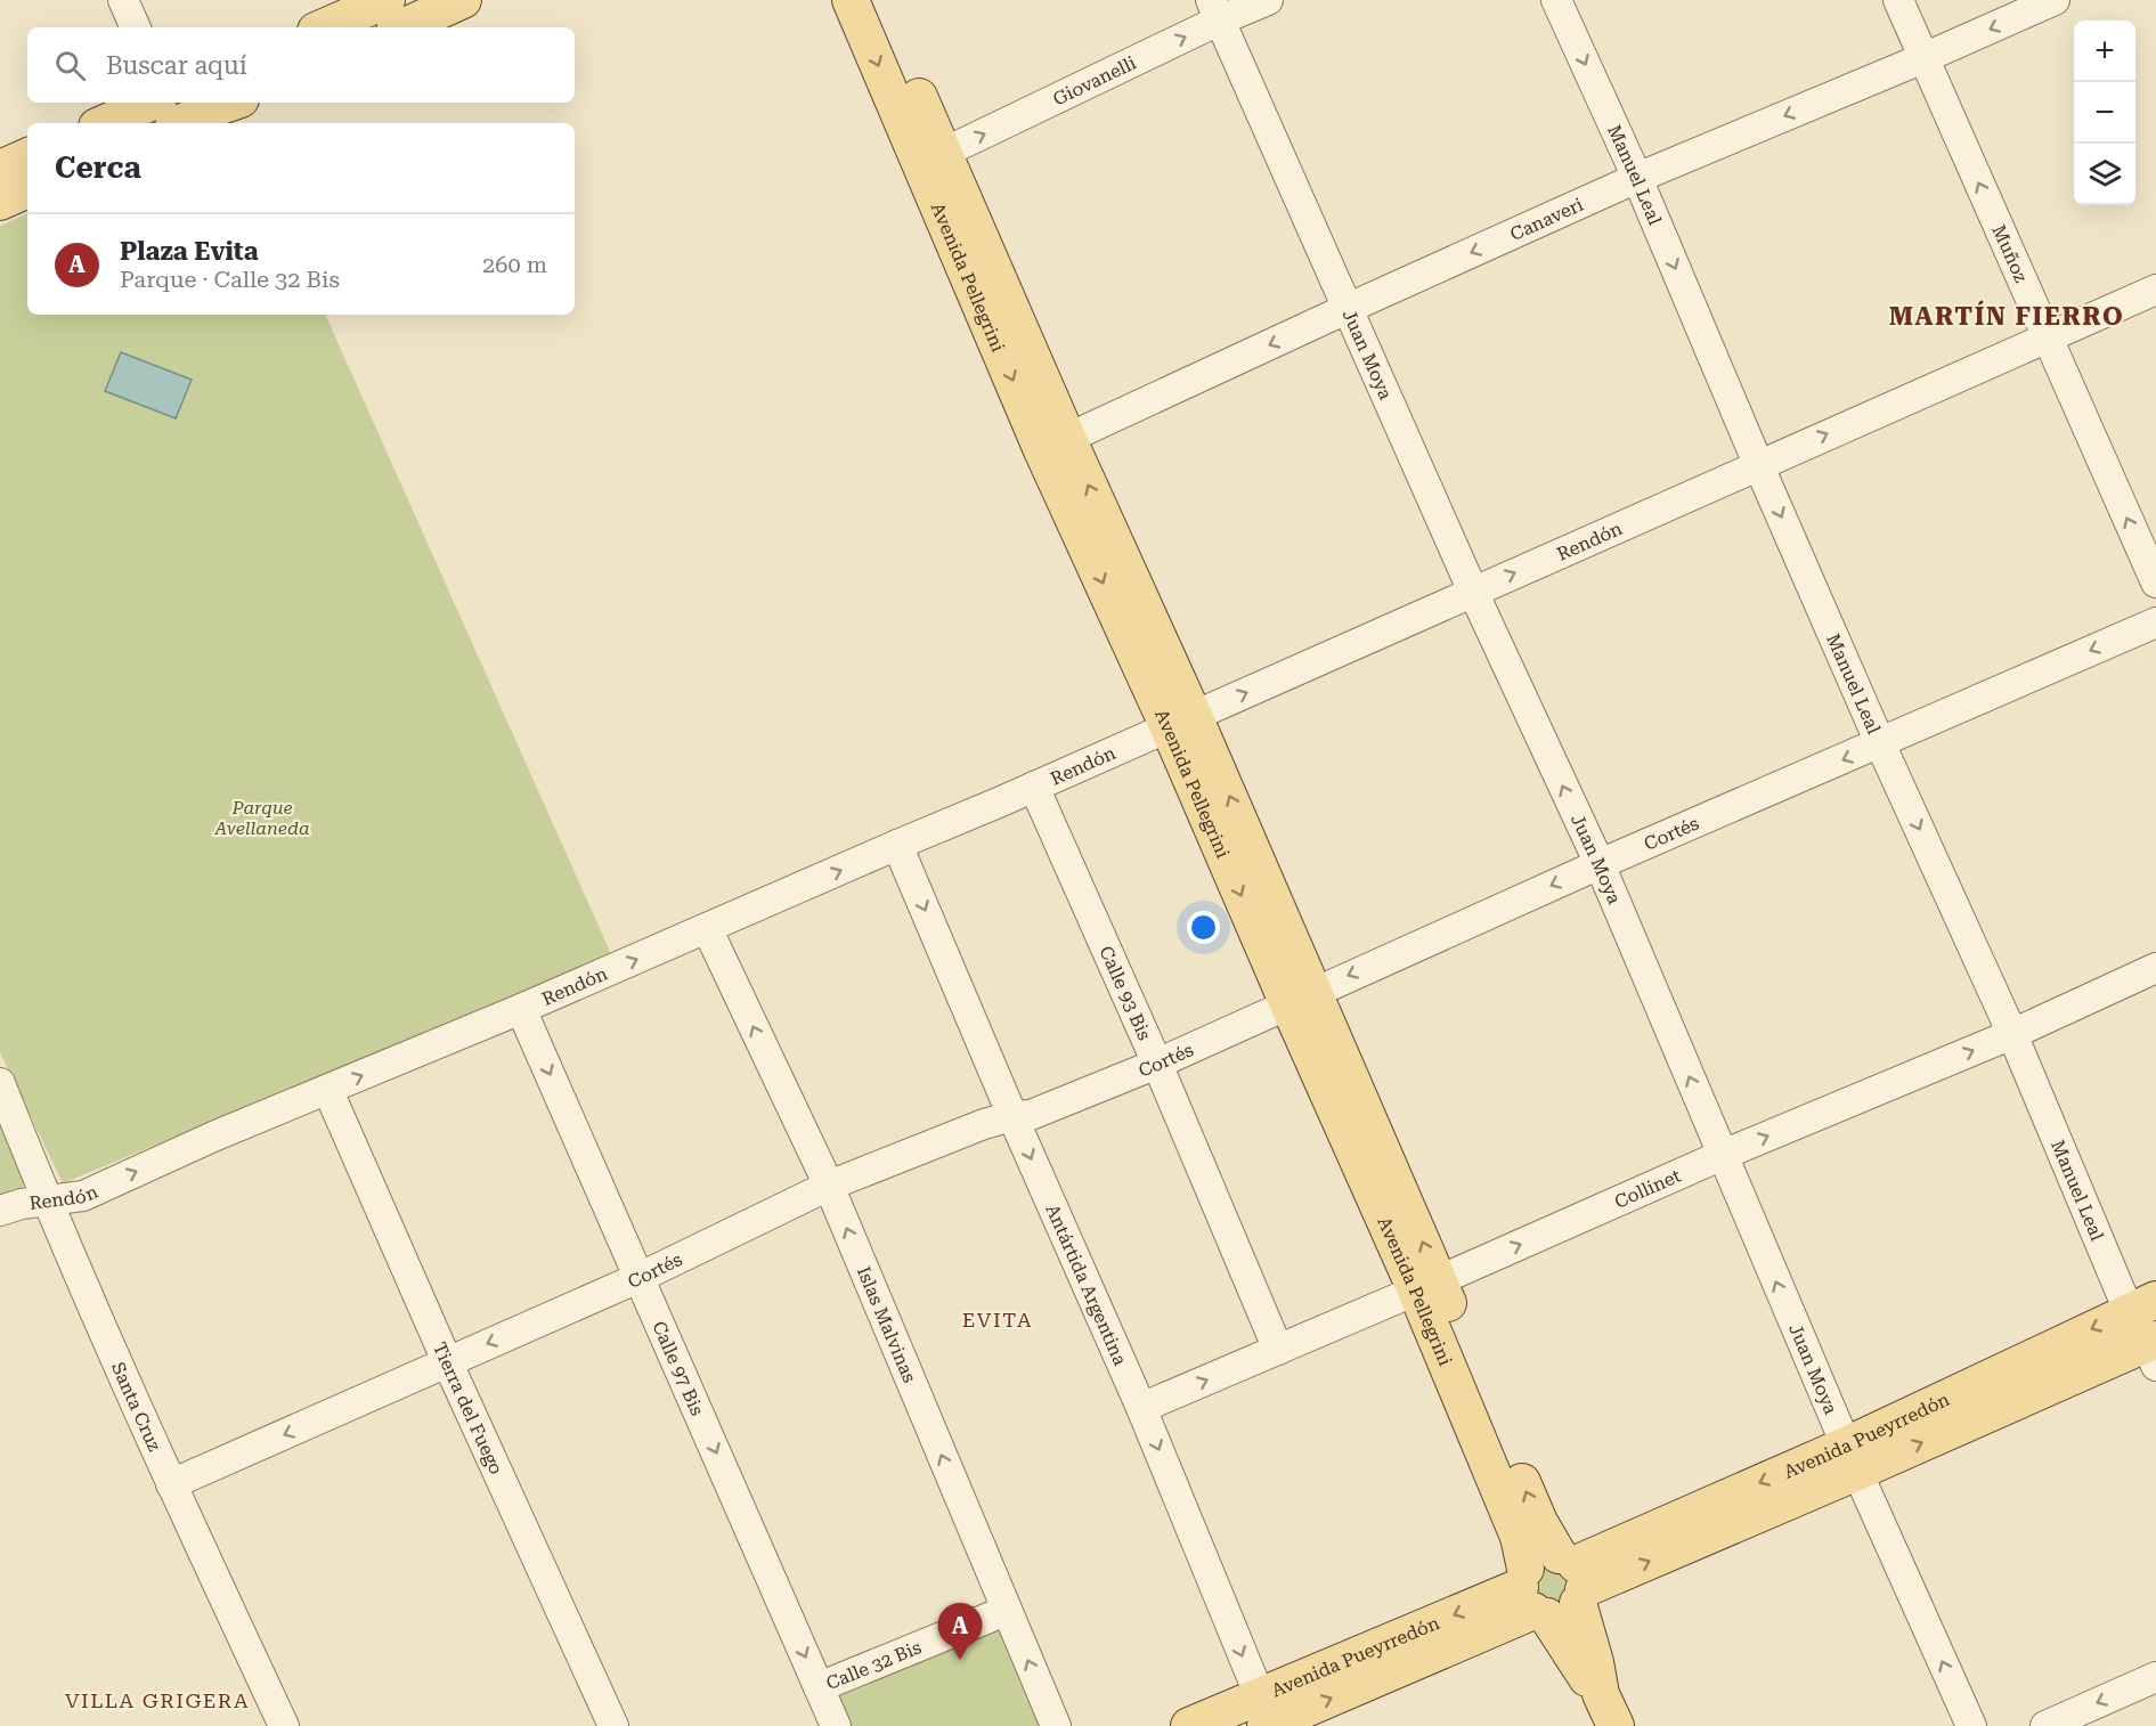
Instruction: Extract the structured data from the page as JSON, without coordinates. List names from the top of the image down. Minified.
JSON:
{"streets":{"main road":["Avenida Pellegrini","Avenida Pueyrredón"],"street":["Giovanelli","Manuel Leal","Canaveri","Muñoz","Juan Moya","Rendón","Cortés","Calle 93 Bis","Collinet","Antártida Argentina","Islas Malvinas","Calle 97 Bis","Santa Cruz","Tierra del Fuego","Calle 32 Bis"]},"crossings":[["Giovanelli","Avenida Pellegrini"],["Giovanelli","Juan Moya"],["Manuel Leal","Canaveri"],["Manuel Leal","Rendón"],["Manuel Leal","Cortés"],["Manuel Leal","Collinet"],["Manuel Leal","Avenida Pueyrredón"],["Canaveri","Muñoz"],["Canaveri","Avenida Pellegrini"],["Canaveri","Juan Moya"],["Muñoz","Rendón"],["Avenida Pellegrini","Rendón"],["Avenida Pellegrini","Cortés"],["Avenida Pellegrini","Collinet"],["Avenida Pellegrini","Avenida Pueyrredón"],["Juan Moya","Rendón"],["Juan Moya","Cortés"],["Juan Moya","Collinet"],["Juan Moya","Avenida Pueyrredón"],["Rendón","Calle 93 Bis"],["Rendón","Antártida Argentina"],["Rendón","Islas Malvinas"],["Rendón","Calle 97 Bis"],["Rendón","Santa Cruz"],["Rendón","Tierra del Fuego"],["Cortés","Calle 93 Bis"],["Cortés","Antártida Argentina"],["Cortés","Islas Malvinas"],["Cortés","Calle 97 Bis"],["Cortés","Santa Cruz"],["Cortés","Tierra del Fuego"],["Calle 93 Bis","Collinet"],["Collinet","Antártida Argentina"],["Antártida Argentina","Avenida Pueyrredón"],["Islas Malvinas","Calle 32 Bis"],["Calle 97 Bis","Calle 32 Bis"]],"one_way":["Giovanelli","Manuel Leal","Canaveri","Muñoz","Juan Moya","Rendón","Cortés","Collinet","Antártida Argentina","Islas Malvinas","Calle 97 Bis"],"districts":["MARTÍN FIERRO","EVITA","VILLA GRIGERA"],"parks":["Parque Avellaneda"],"page":{"map_buttons":["+","−"],"search":"Buscar aquí","heading":"Cerca","list":[{"mark":"A","name":"Plaza Evita","note":"Parque · Calle 32 Bis","value":"260 m"}],"pins":"A"}}
